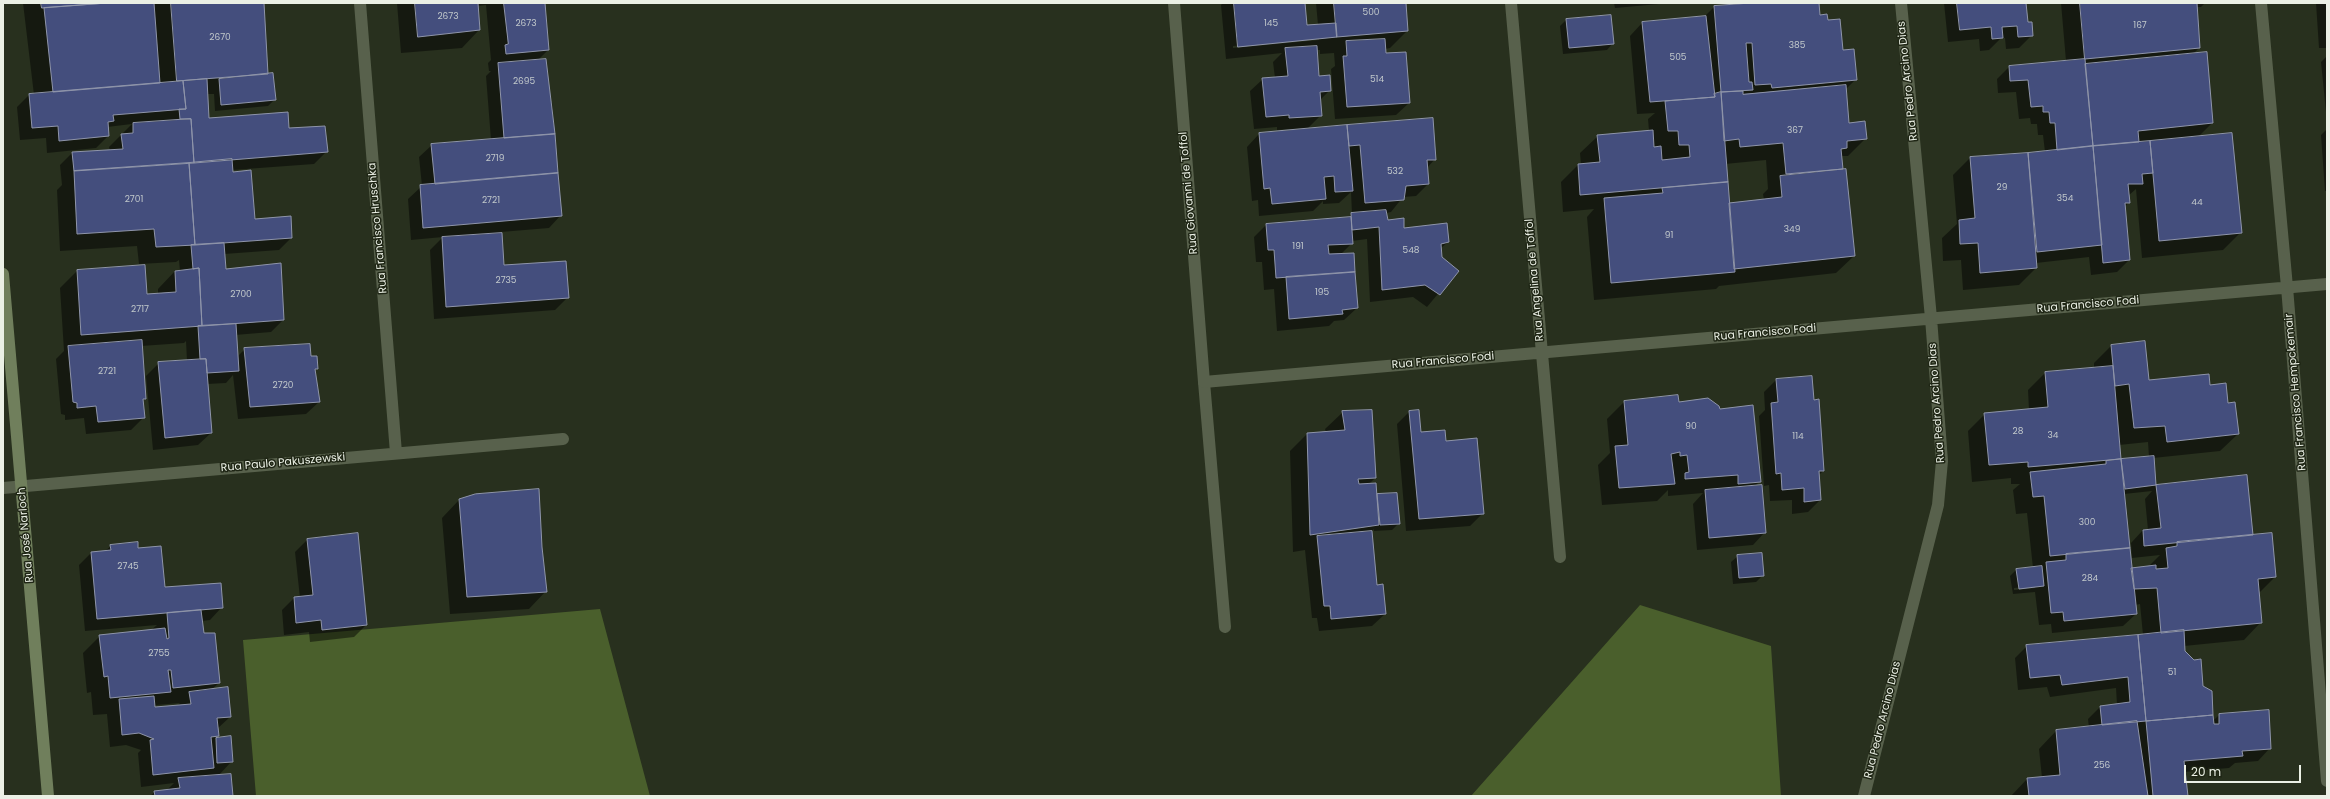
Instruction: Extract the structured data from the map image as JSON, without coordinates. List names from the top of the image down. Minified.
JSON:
{"streets":{"main road":["Rua José Narloch"],"street":["Rua Pedro Arcino Dias","Rua Giovanni de Toffol","Rua Francisco Hruschka","Rua Angelina de Toffol","Rua Francisco Fodi","Rua Francisco Hempckemair","Rua Paulo Pakuszewski"]},"crossings":[["Rua Pedro Arcino Dias","Rua Francisco Fodi"],["Rua Giovanni de Toffol","Rua Francisco Fodi"],["Rua Francisco Hruschka","Rua Paulo Pakuszewski"],["Rua Angelina de Toffol","Rua Francisco Fodi"],["Rua Francisco Fodi","Rua Francisco Hempckemair"],["Rua Paulo Pakuszewski","Rua José Narloch"]],"house_numbers":["500","2673","2673","145","167","2670","385","505","514","2695","367","2719","532","29","354","2701","2721","44","349","91","191","548","2735","195","2700","2717","2721","2720","90","28","34","114","300","2745","284","2755","51","256"],"scale_bar":"20 m"}
